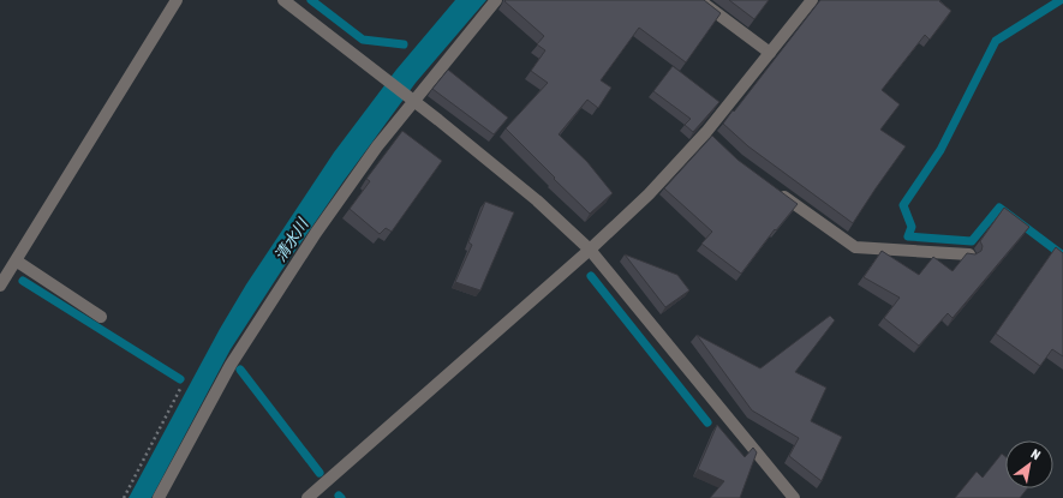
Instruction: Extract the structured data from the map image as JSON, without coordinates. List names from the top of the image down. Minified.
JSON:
{"water":["清水川"],"north":"top right"}
